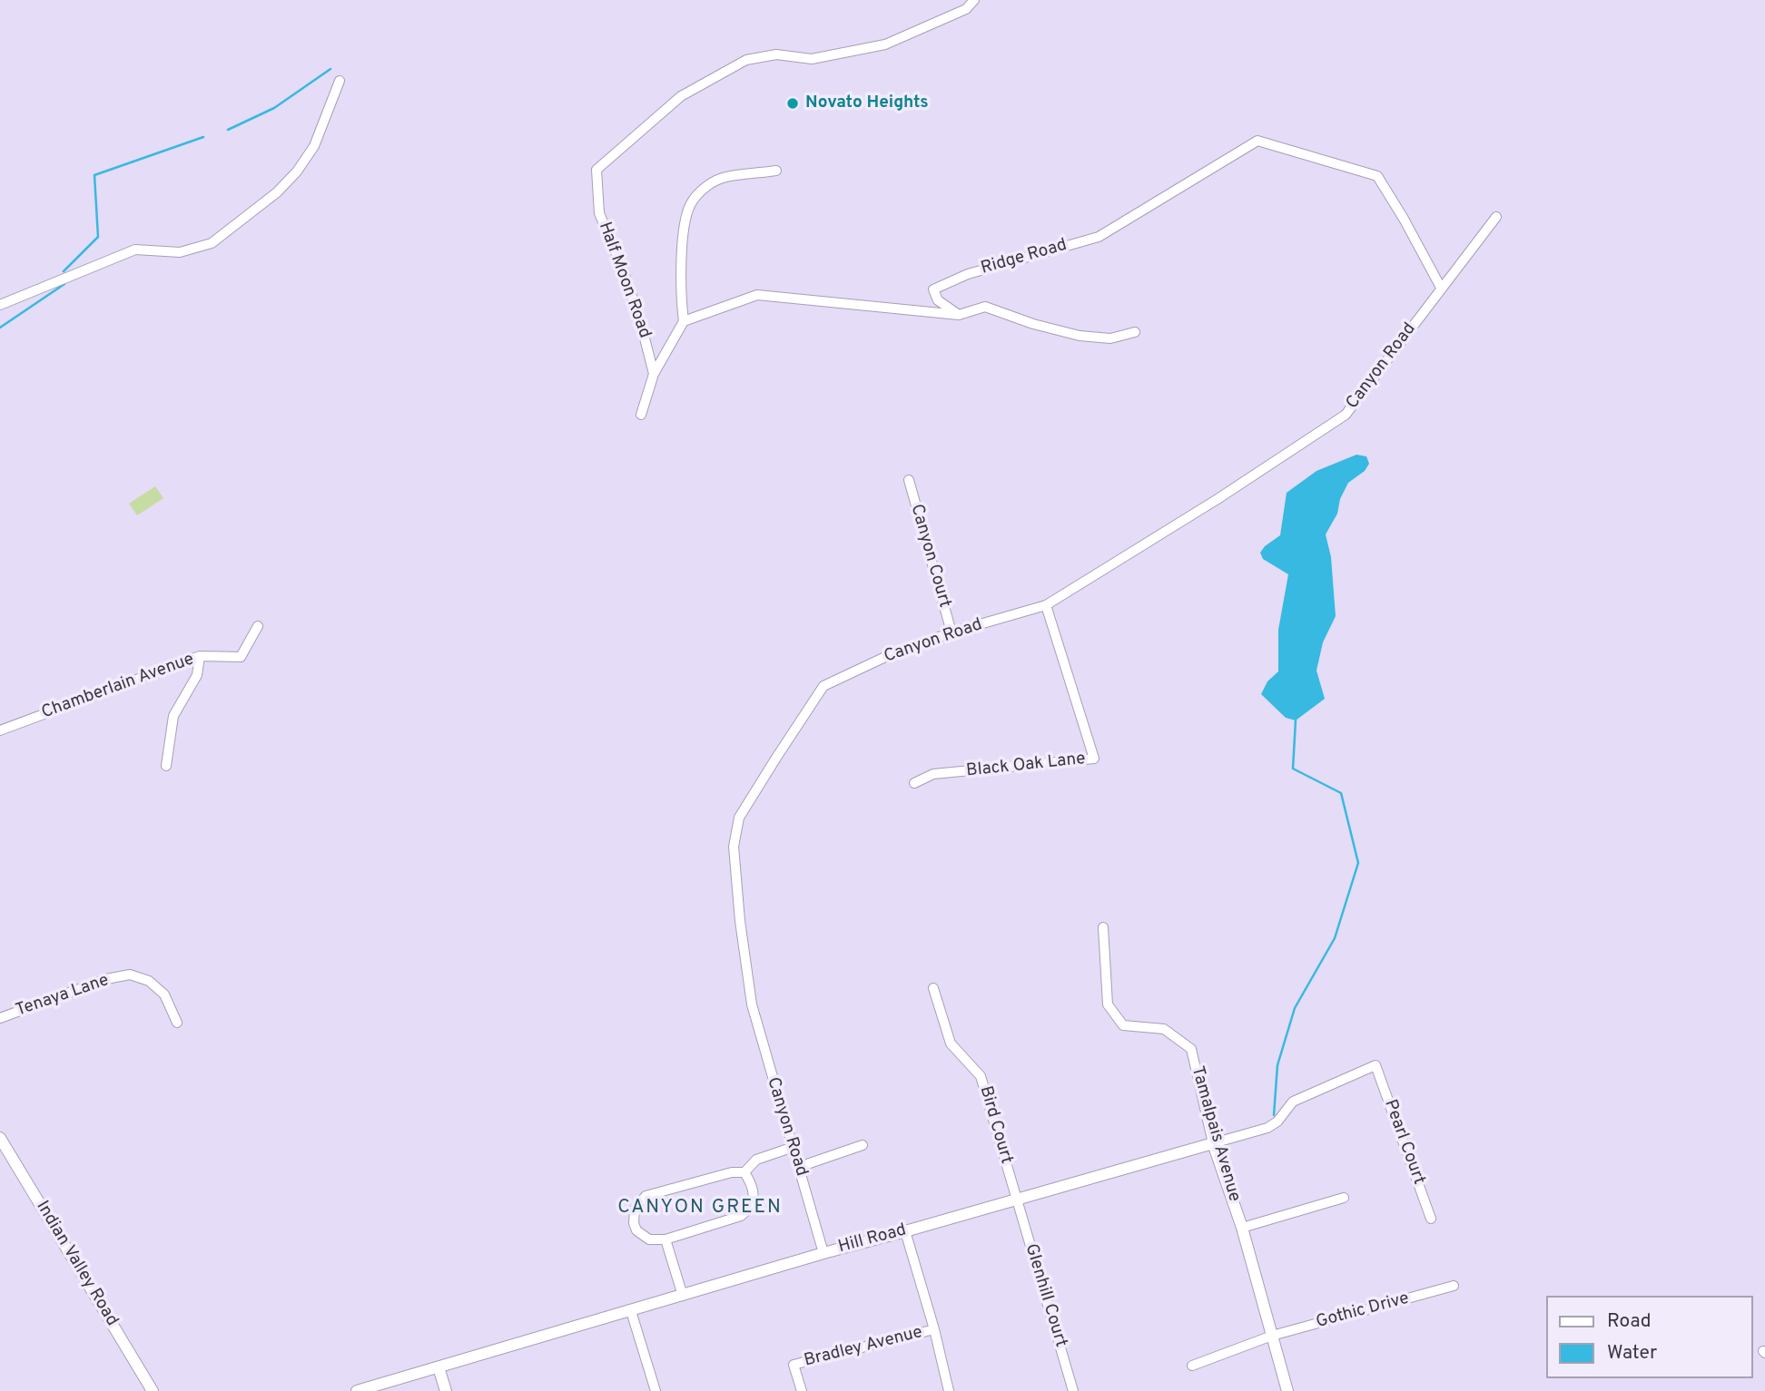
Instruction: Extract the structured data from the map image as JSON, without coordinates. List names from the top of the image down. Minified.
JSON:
{"streets":{"street":["Ridge Road","Half Moon Road","Canyon Road","Canyon Court","Chamberlain Avenue","Black Oak Lane","Tenaya Lane","Bird Court","Tamalpais Avenue","Pearl Court","Hill Road","Indian Valley Road","Glenhill Court","Gothic Drive","Bradley Avenue"]},"crossings":[["Ridge Road","Canyon Road"],["Canyon Road","Canyon Court"],["Canyon Road","Black Oak Lane"],["Canyon Road","Hill Road"],["Bird Court","Hill Road"],["Bird Court","Glenhill Court"],["Tamalpais Avenue","Hill Road"],["Tamalpais Avenue","Gothic Drive"],["Pearl Court","Hill Road"],["Hill Road","Glenhill Court"],["Hill Road","Bradley Avenue"]],"districts":["CANYON GREEN"],"places":["Novato Heights"],"legend":["Road","Water"]}
